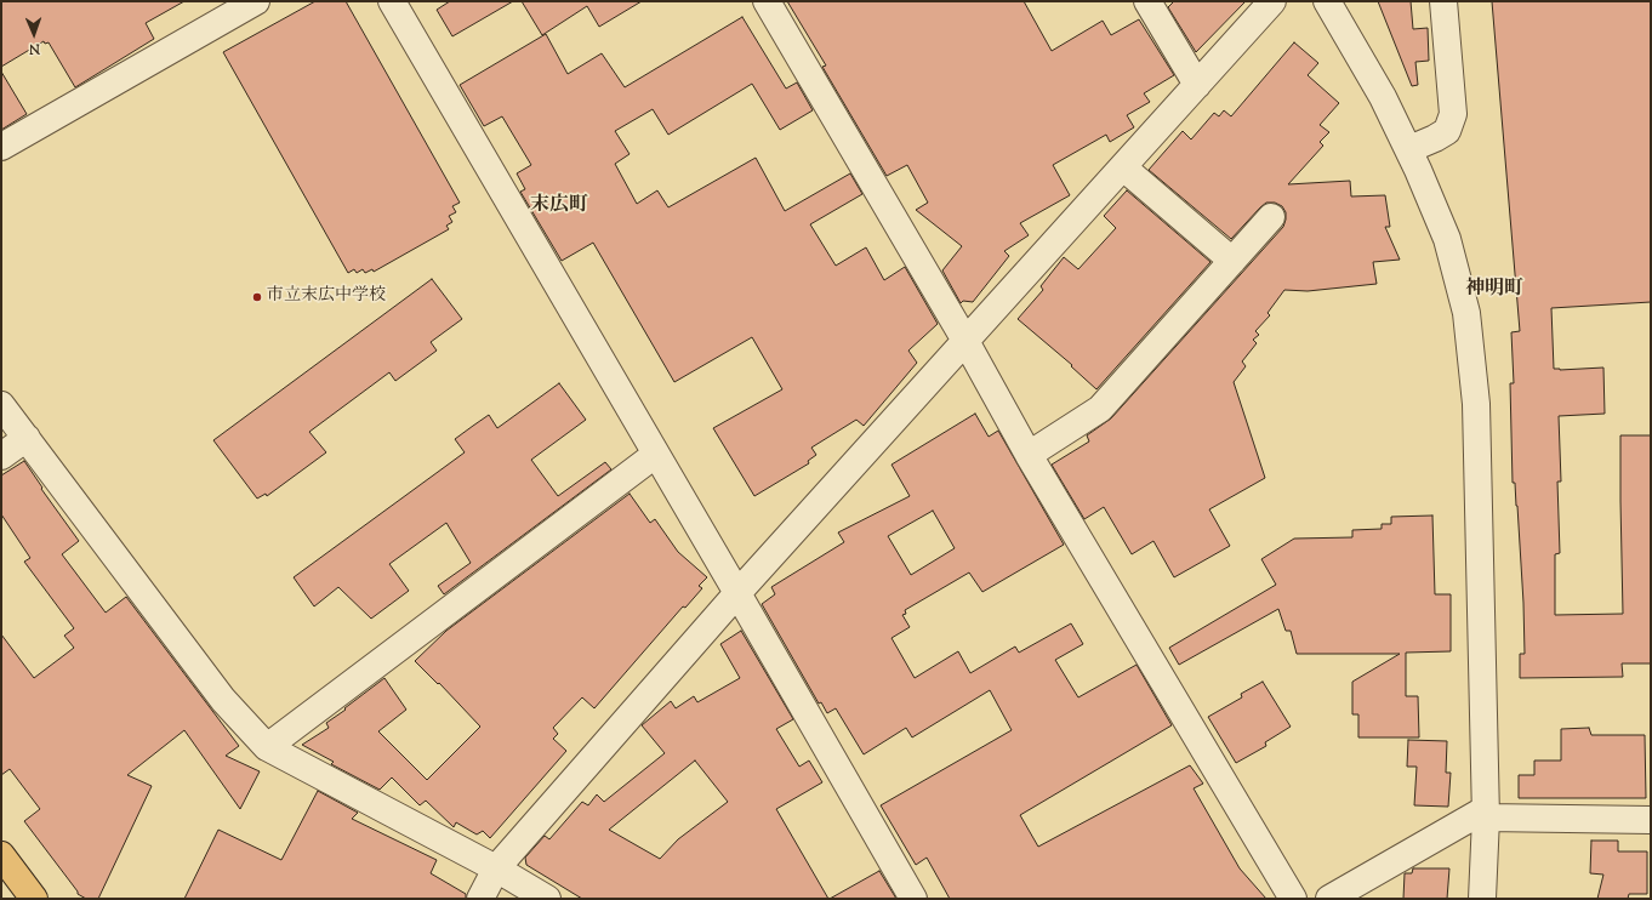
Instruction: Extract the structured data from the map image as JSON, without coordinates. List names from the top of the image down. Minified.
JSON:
{"districts":["末広町","神明町"],"places":["市立末広中学校"],"north":"bottom"}
